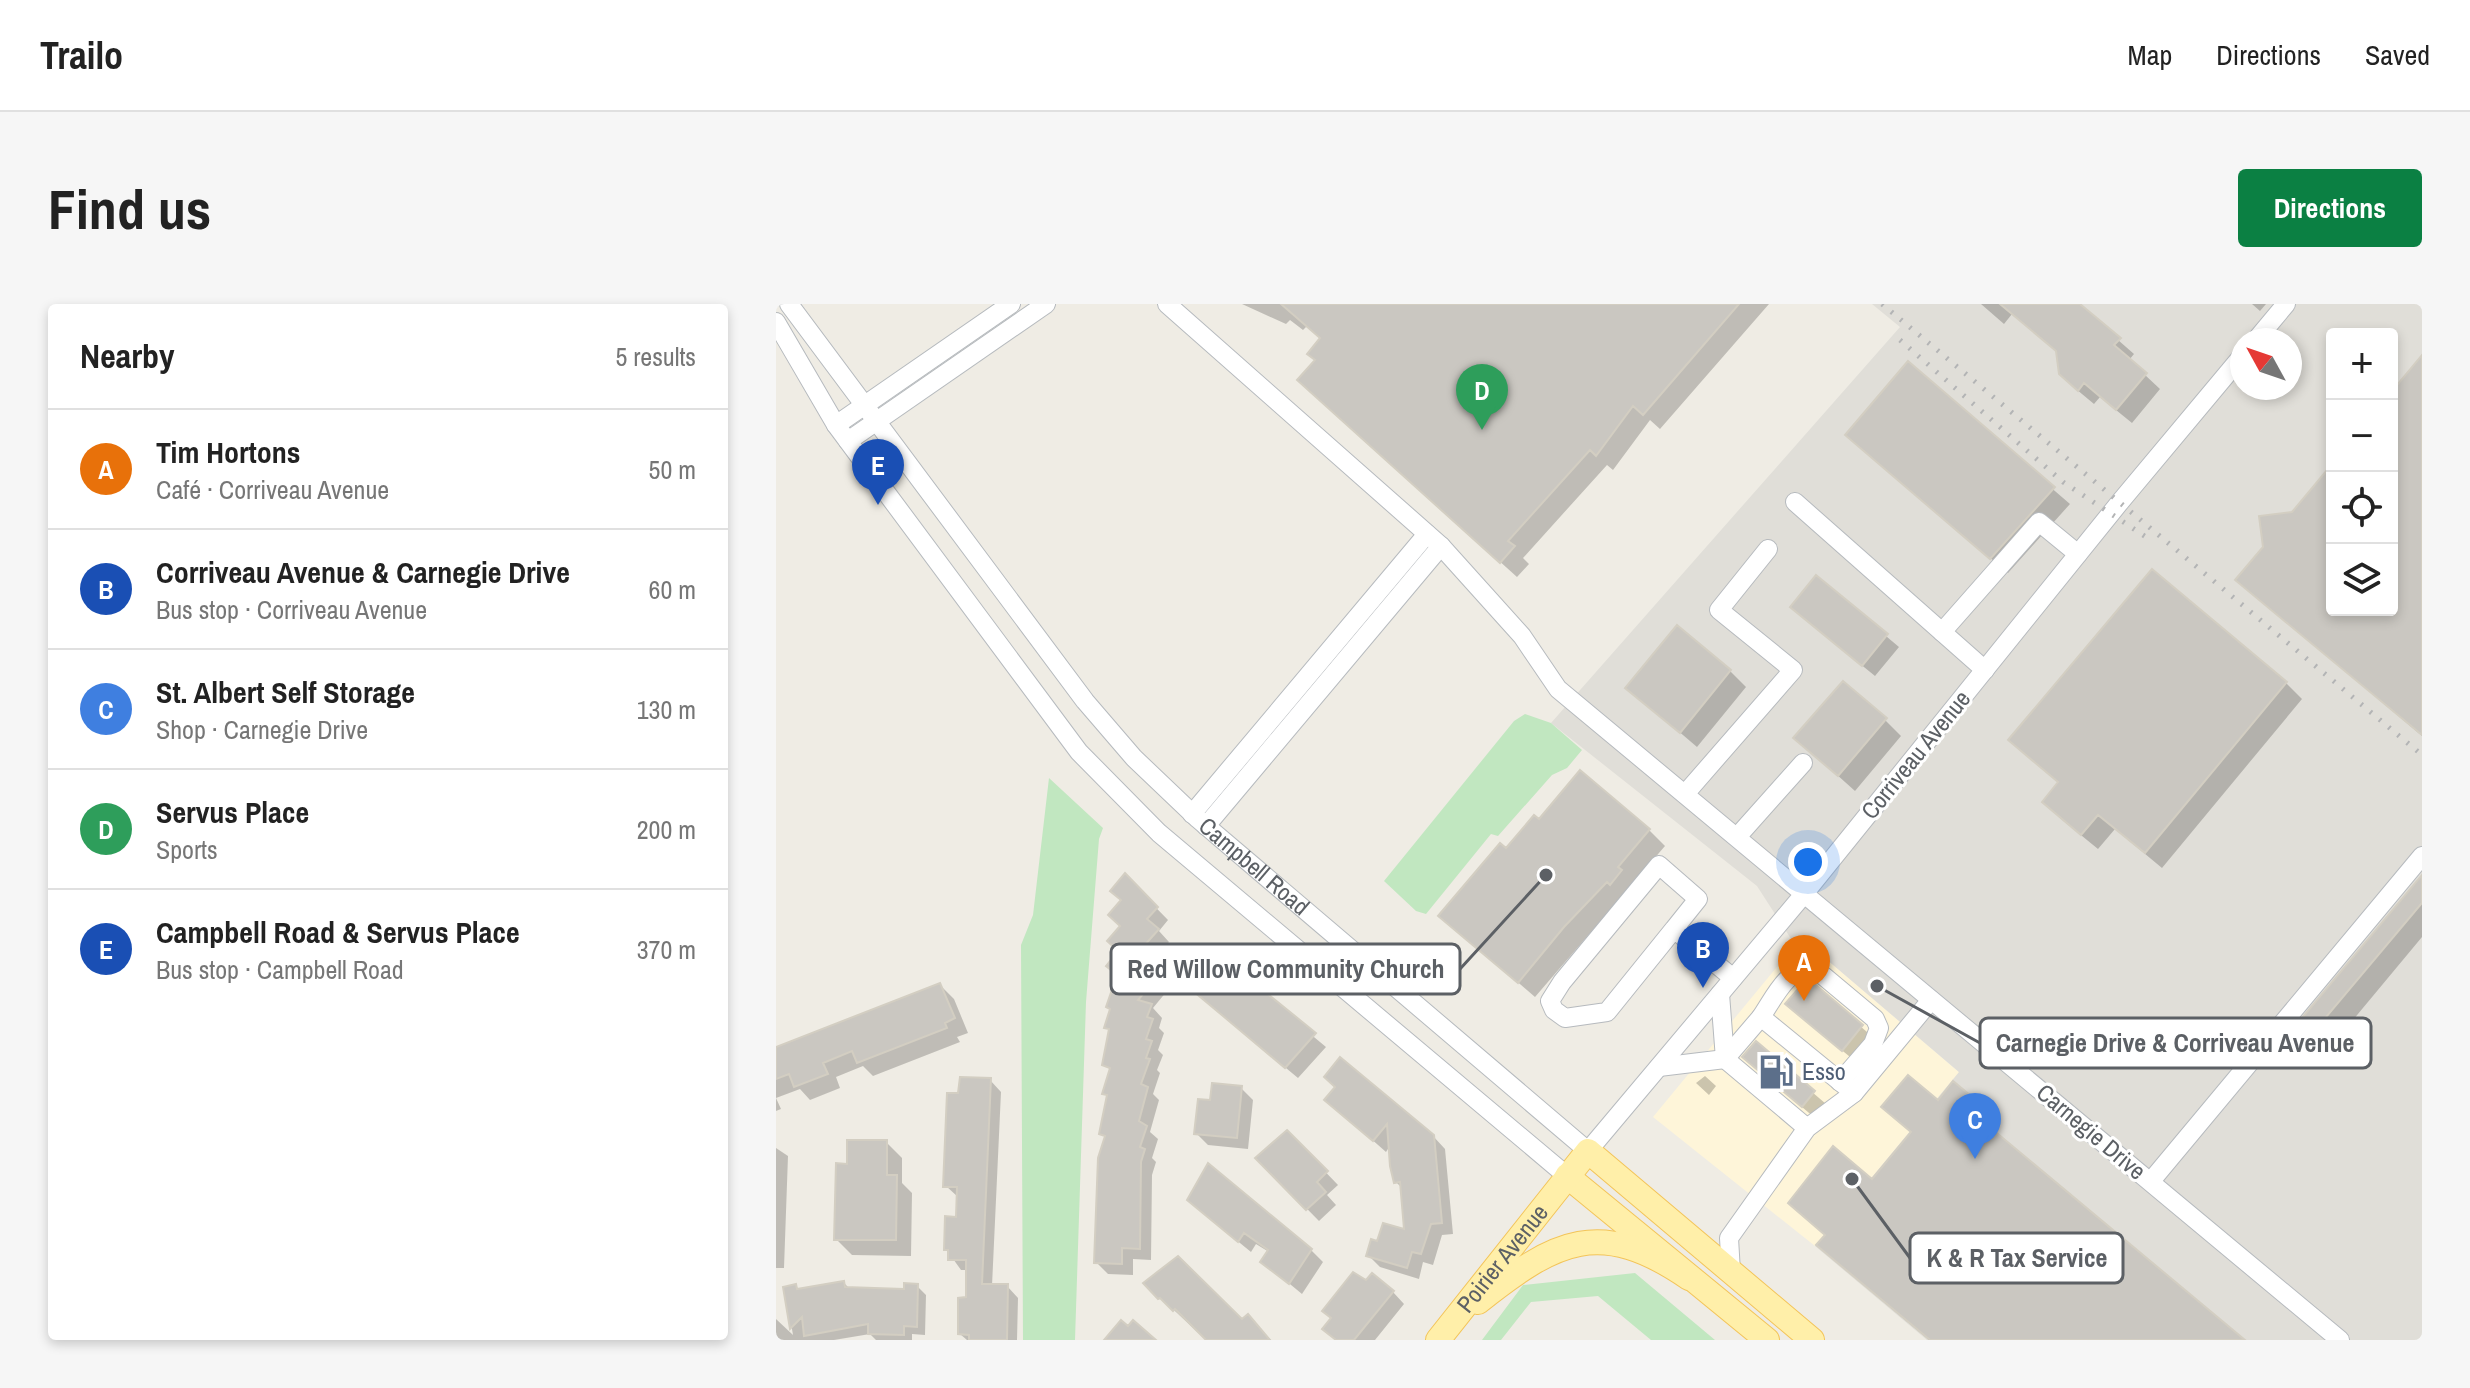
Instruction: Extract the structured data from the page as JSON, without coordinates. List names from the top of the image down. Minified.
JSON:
{"streets":{"main road":["Campbell Road","Poirier Avenue"],"street":["Corriveau Avenue","Carnegie Drive"]},"crossings":[["Corriveau Avenue","Campbell Road"],["Corriveau Avenue","Carnegie Drive"],["Corriveau Avenue","Poirier Avenue"],["Campbell Road","Poirier Avenue"]],"places":{"other":["Red Willow Community Church","Carnegie Drive & Corriveau Avenue","K & R Tax Service"],"fuel station":["Esso"]},"north":"top left","page":{"header":"Trailo","nav":["Map","Directions","Saved"],"buttons":"Directions","title":"Find us","heading":["Nearby","5 results"],"map_buttons":["+","−"],"pins":["D","E","B","A","C"],"list":[{"mark":"A","name":"Tim Hortons","note":"Café · Corriveau Avenue","value":"50 m"},{"mark":"B","name":"Corriveau Avenue & Carnegie Drive","note":"Bus stop · Corriveau Avenue","value":"60 m"},{"mark":"C","name":"St. Albert Self Storage","note":"Shop · Carnegie Drive","value":"130 m"},{"mark":"D","name":"Servus Place","note":"Sports","value":"200 m"},{"mark":"E","name":"Campbell Road & Servus Place","note":"Bus stop · Campbell Road","value":"370 m"}]}}
